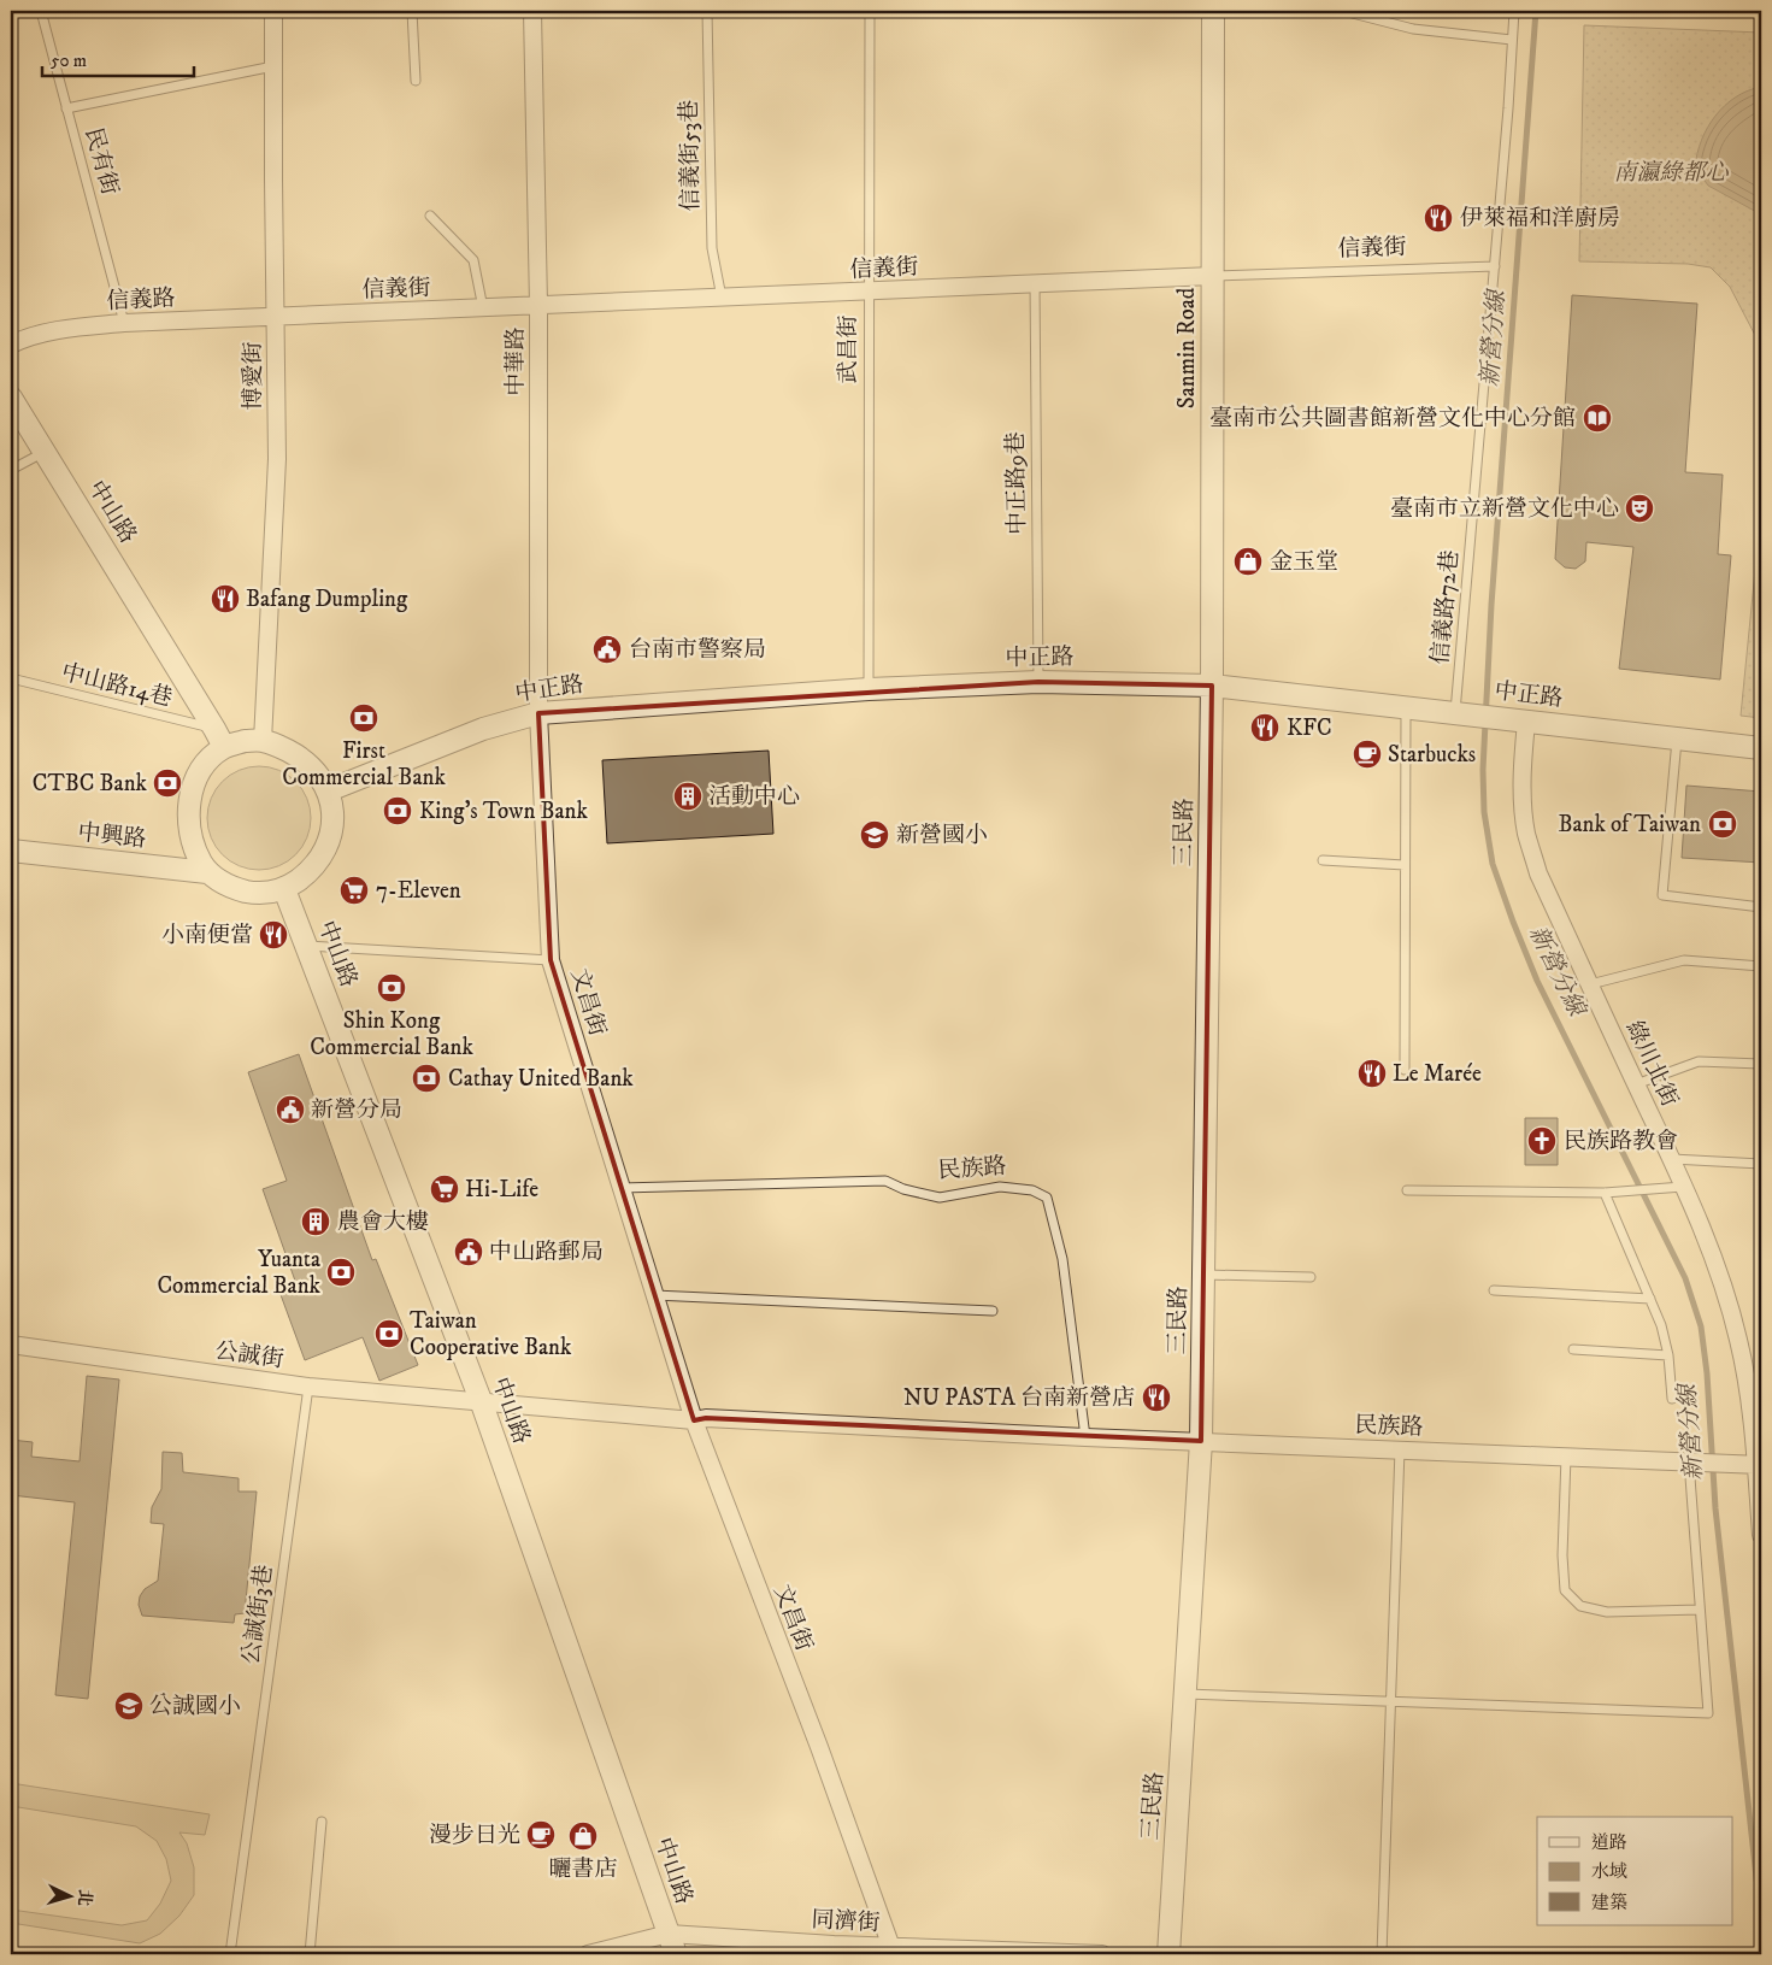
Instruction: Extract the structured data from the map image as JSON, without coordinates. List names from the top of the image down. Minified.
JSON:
{"streets":{"street":["信義街","信義路","Sanmin Road","中華路","博愛街","中山路","中正路","三民路","中興路","文昌街","綠川北街","民族路","公誠街","同濟街"],"lane":["信義街53巷","民有街","武昌街","中正路9巷","信義路72巷","中山路14巷","公誠街3巷"]},"crossings":[["信義街53巷","信義街"],["民有街","信義路"],["信義街","信義路"],["信義街","Sanmin Road"],["信義街","武昌街"],["信義街","中華路"],["信義街","博愛街"],["信義街","中正路9巷"],["信義街","信義路72巷"],["信義路","博愛街"],["Sanmin Road","中正路"],["Sanmin Road","三民路"],["武昌街","中正路"],["中華路","中正路"],["中華路","文昌街"],["博愛街","中山路"],["博愛街","中正路"],["博愛街","中山路14巷"],["博愛街","中興路"],["中正路9巷","中正路"],["中山路","中正路"],["中山路","中山路14巷"],["中山路","中興路"],["中山路","民族路"],["中山路","公誠街"],["中山路","同濟街"],["信義路72巷","中正路"],["中正路","中山路14巷"],["中正路","三民路"],["中正路","中興路"],["中正路","文昌街"],["中正路","綠川北街"],["中山路14巷","中興路"],["三民路","民族路"],["文昌街","民族路"],["文昌街","同濟街"],["綠川北街","民族路"],["民族路","公誠街"],["公誠街","公誠街3巷"]],"water":["新營分線"],"parks":["南瀛綠都心"],"places":{"restaurant":["伊萊福和洋廚房","Bafang Dumpling","KFC","小南便當","Le Marée","NU PASTA 台南新營店"],"library":["臺南市公共圖書館新營文化中心分館"],"theatre":["臺南市立新營文化中心"],"shop":["金玉堂","曬書店"],"public building":["台南市警察局","新營分局","中山路郵局"],"bank":["First Commercial Bank","CTBC Bank","King's Town Bank","Bank of Taiwan","Shin Kong Commercial Bank","Cathay United Bank","Yuanta Commercial Bank","Taiwan Cooperative Bank"],"cafe":["Starbucks","漫步日光"],"building":["活動中心","農會大樓"],"school or university":["新營國小","公誠國小"],"supermarket":["7-Eleven","Hi-Life"],"church":["民族路教會"]},"legend":["道路","水域","建築"],"scale_bar":"50 m","north":"right"}
